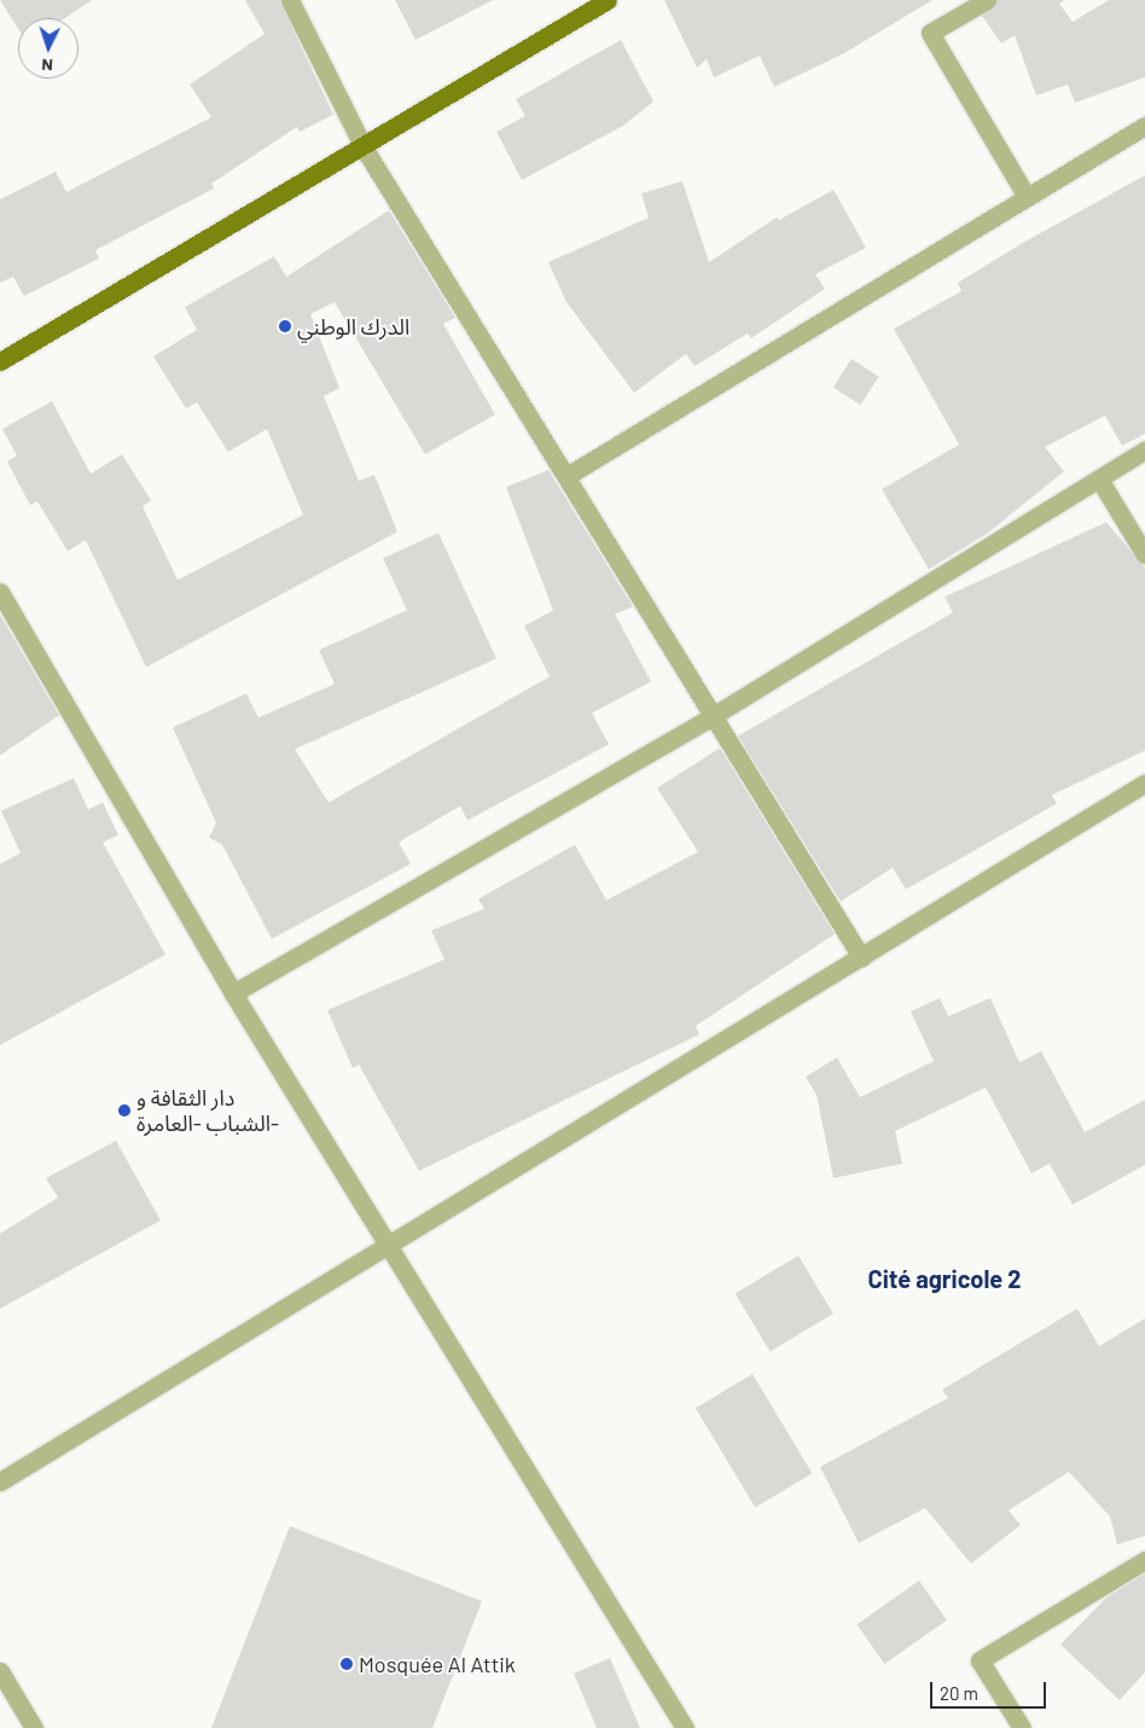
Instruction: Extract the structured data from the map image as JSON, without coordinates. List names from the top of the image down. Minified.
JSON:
{"districts":["Cité agricole 2"],"places":["الدرك الوطني","دار الثقافة و الشباب -العامرة-","Mosquée Al Attik"],"scale_bar":"20 m","north":"bottom"}
